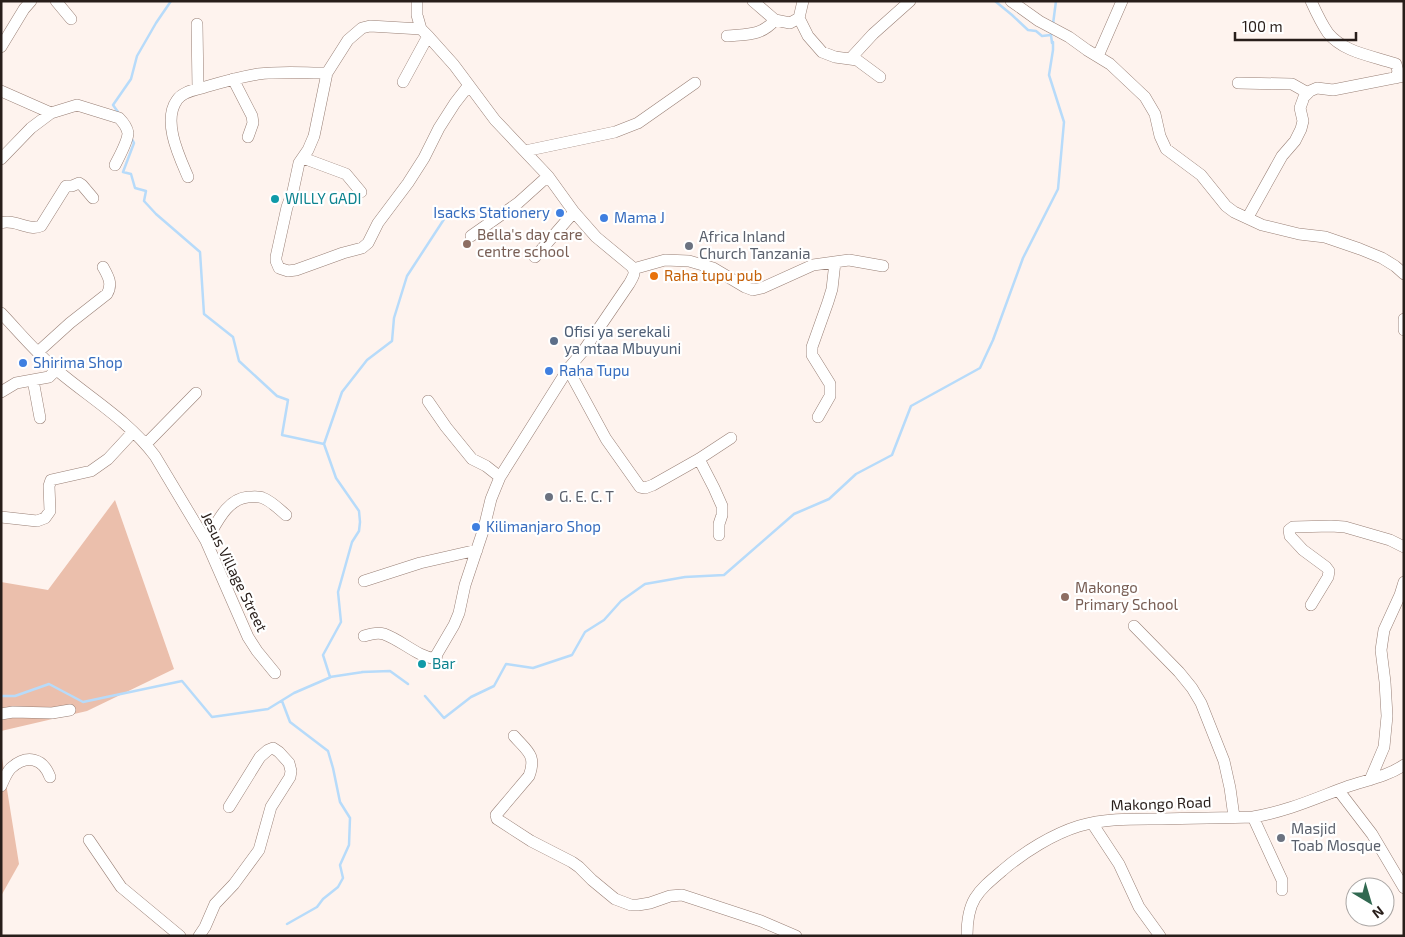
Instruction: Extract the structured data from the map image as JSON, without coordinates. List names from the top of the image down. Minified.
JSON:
{"streets":{"street":["Jesus Village Street","Makongo Road"]},"places":["WILLY GADI","Isacks Stationery","Mama J","Bella's day care centre school","Africa Inland Church Tanzania","Raha tupu pub","Ofisi ya serekali ya mtaa Mbuyuni","Shirima Shop","Raha Tupu","G. E. C. T","Kilimanjaro Shop","Makongo Primary School","Bar","Masjid Toab Mosque"],"scale_bar":"100 m","north":"bottom right"}
